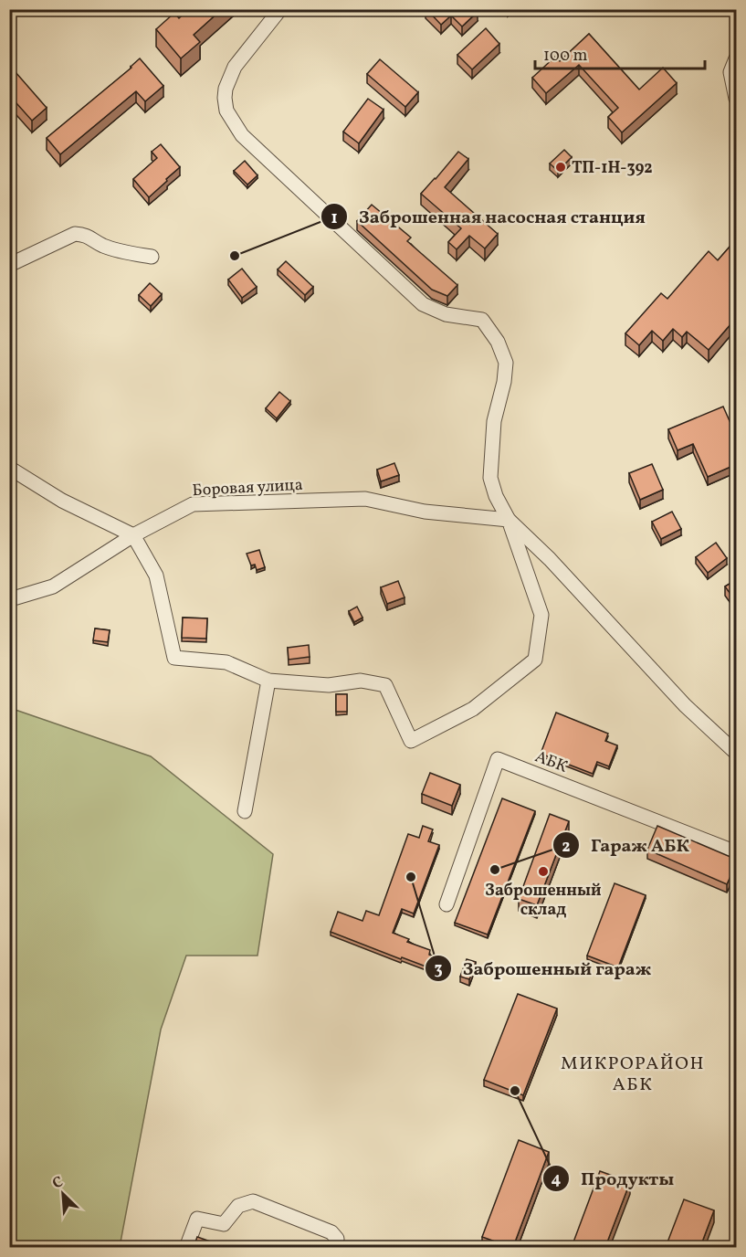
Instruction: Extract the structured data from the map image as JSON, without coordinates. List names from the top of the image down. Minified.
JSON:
{"streets":{"street":["Боровая улица","АБК"]},"districts":["МИКРОРАЙОН АБК"],"places":["ТП-1Н-392","Заброшенная насосная станция","Гараж АБК","Заброшенный склад","Заброшенный гараж","Продукты"],"scale_bar":"100 m","north":"top left"}
